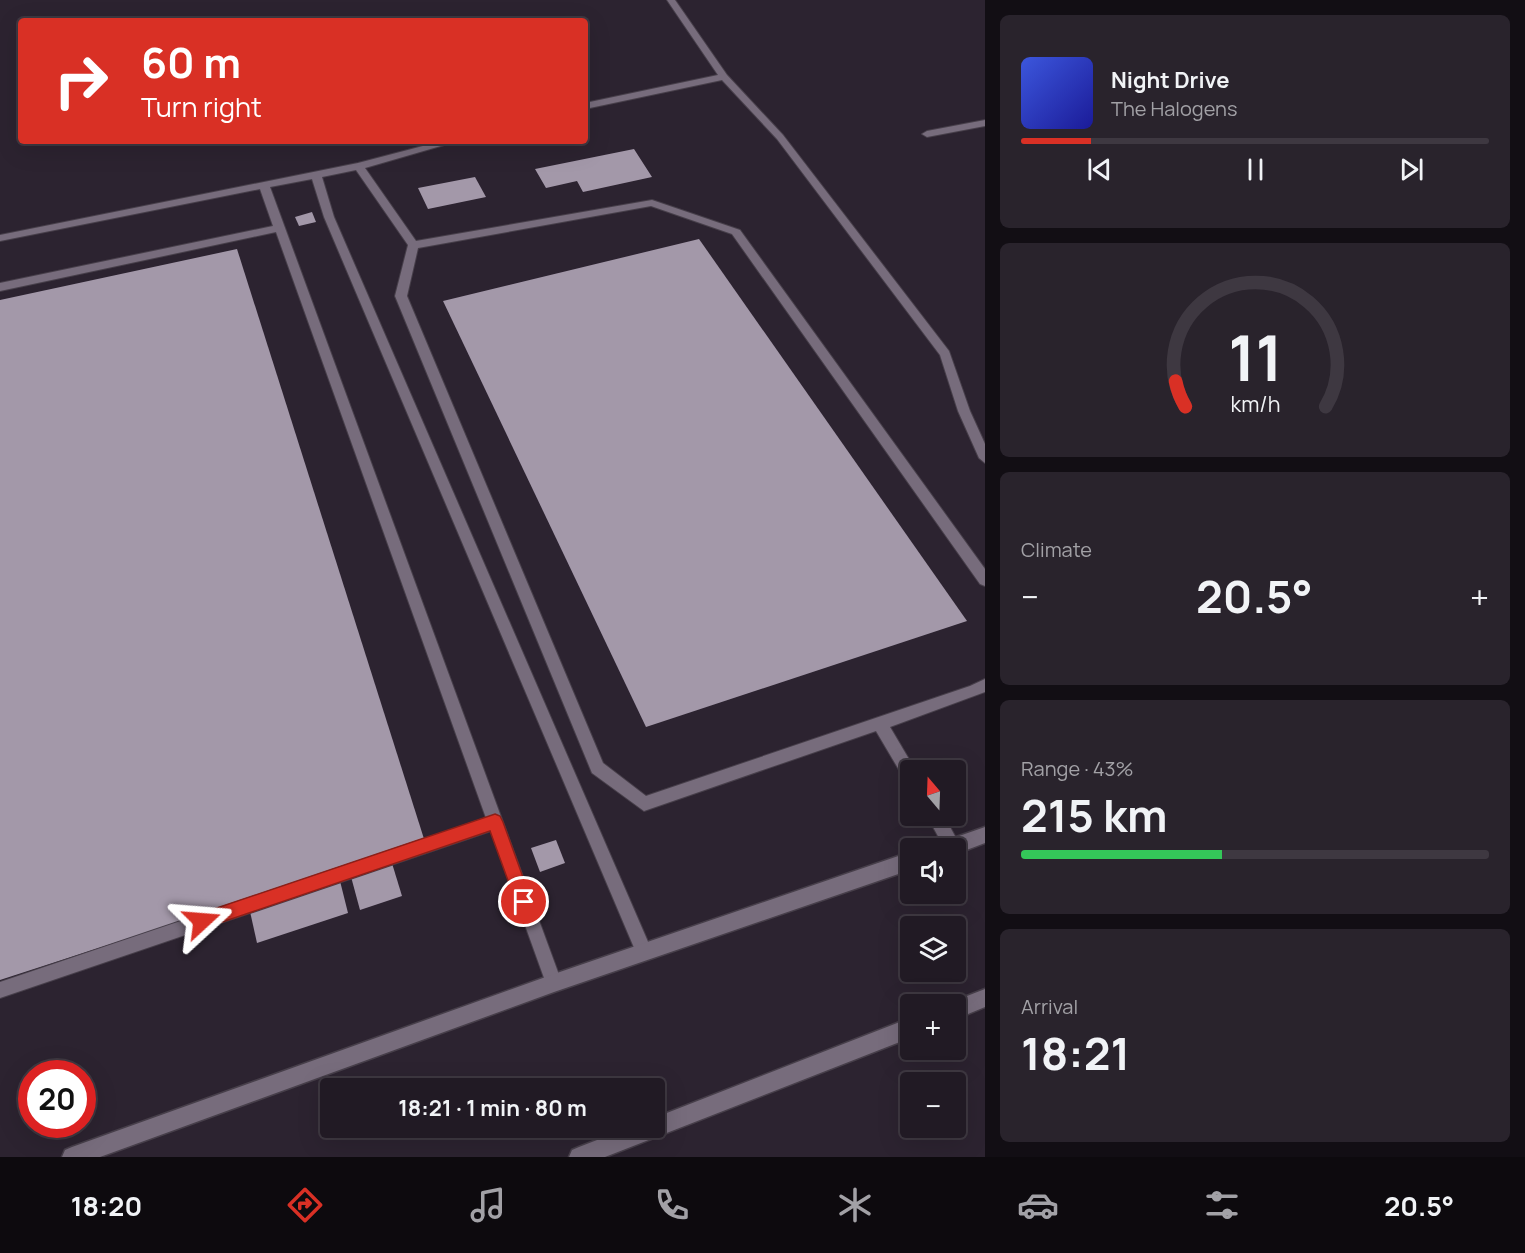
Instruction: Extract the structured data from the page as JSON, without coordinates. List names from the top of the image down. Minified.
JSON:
{"north":"top","page":{"turn":["60 m","Turn right"],"song":["Night Drive","The Halogens"],"tile":["Climate",["Range · 43%","215 km"],["Arrival","18:21"]],"heat":["−","20.5°","+"],"map_buttons":["+","−"],"limit":"20","trip":"18:21 · 1 min · 80 m","tabs":["18:20","20.5°"],"gauge":["11","km/h"]}}
